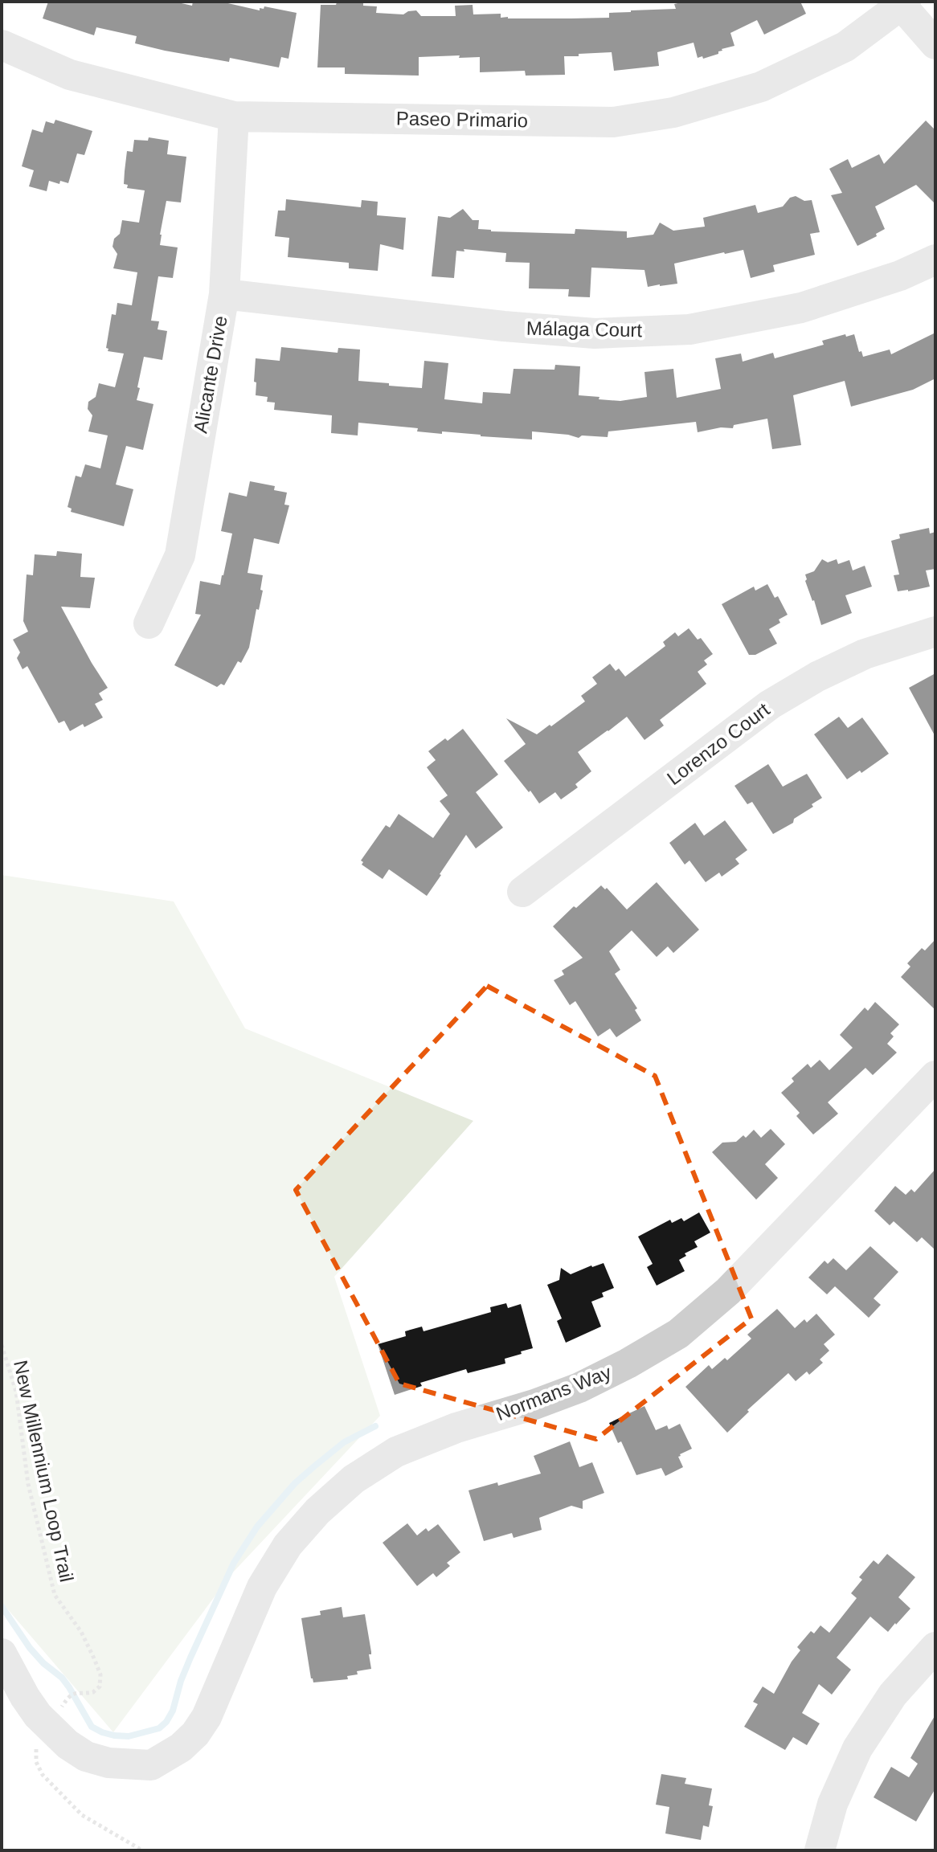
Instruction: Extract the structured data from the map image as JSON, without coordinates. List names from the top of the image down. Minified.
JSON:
{"streets":{"street":["Paseo Primario","Málaga Court","Alicante Drive","Lorenzo Court","Normans Way"],"path":["New Millennium Loop Trail"]},"crossings":[["Paseo Primario","Alicante Drive"],["Málaga Court","Alicante Drive"],["Normans Way","New Millennium Loop Trail"]]}
